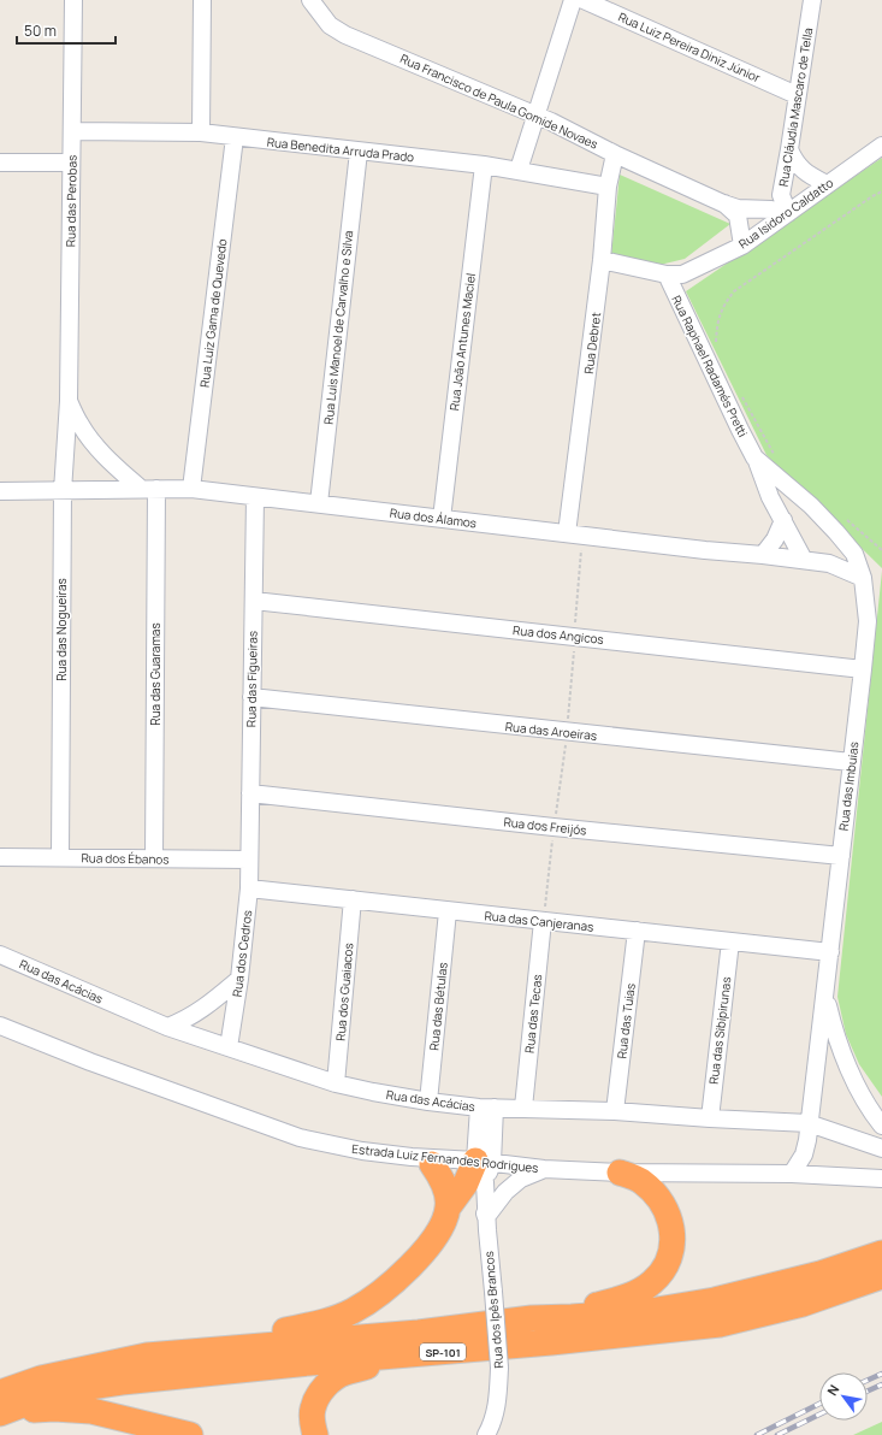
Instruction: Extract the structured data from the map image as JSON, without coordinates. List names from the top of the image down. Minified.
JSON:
{"streets":{"highway":["SP-101"],"street":["Rua Luiz Pereira Diniz Júnior","Rua Francisco de Paula Gomide Novaes","Rua Cláudia Mascaro de Tella","Rua Benedita Arruda Prado","Rua das Perobas","Rua Isidoro Caldatto","Rua Luiz Gama de Quevedo","Rua Luis Manoel de Carvalho e Silva","Rua João Antunes Maciel","Rua Debret","Rua Raphael Radamés Pretti","Rua dos Álamos","Rua das Nogueiras","Rua dos Angicos","Rua das Guaramas","Rua das Figueiras","Rua das Aroeiras","Rua das Imbuias","Rua dos Freijós","Rua dos Ébanos","Rua das Canjeranas","Rua dos Cedros","Rua das Acácias","Rua dos Guaiacos","Rua das Bétulas","Rua das Tecas","Rua das Tuias","Rua das Sibipirunas","Estrada Luiz Fernandes Rodrigues","Rua dos Ipês Brancos"]},"crossings":[["Rua Luiz Pereira Diniz Júnior","Rua Cláudia Mascaro de Tella"],["Rua Francisco de Paula Gomide Novaes","Rua Cláudia Mascaro de Tella"],["Rua Francisco de Paula Gomide Novaes","Rua Isidoro Caldatto"],["Rua Francisco de Paula Gomide Novaes","Rua Debret"],["Rua Cláudia Mascaro de Tella","Rua Isidoro Caldatto"],["Rua Benedita Arruda Prado","Rua das Perobas"],["Rua Benedita Arruda Prado","Rua Luiz Gama de Quevedo"],["Rua Benedita Arruda Prado","Rua Luis Manoel de Carvalho e Silva"],["Rua Benedita Arruda Prado","Rua João Antunes Maciel"],["Rua Benedita Arruda Prado","Rua Debret"],["Rua das Perobas","Rua das Nogueiras"],["Rua Isidoro Caldatto","Rua Debret"],["Rua Isidoro Caldatto","Rua Raphael Radamés Pretti"],["Rua Luiz Gama de Quevedo","Rua dos Álamos"],["Rua Luis Manoel de Carvalho e Silva","Rua dos Álamos"],["Rua João Antunes Maciel","Rua dos Álamos"],["Rua Debret","Rua dos Álamos"],["Rua Raphael Radamés Pretti","Rua dos Álamos"],["Rua Raphael Radamés Pretti","Rua das Imbuias"],["Rua dos Álamos","Rua das Nogueiras"],["Rua dos Álamos","Rua das Guaramas"],["Rua dos Álamos","Rua das Figueiras"],["Rua dos Álamos","Rua das Imbuias"],["Rua das Nogueiras","Rua dos Ébanos"],["Rua dos Angicos","Rua das Figueiras"],["Rua dos Angicos","Rua das Imbuias"],["Rua das Guaramas","Rua dos Ébanos"],["Rua das Figueiras","Rua das Aroeiras"],["Rua das Figueiras","Rua dos Freijós"],["Rua das Figueiras","Rua dos Ébanos"],["Rua das Figueiras","Rua dos Cedros"],["Rua das Aroeiras","Rua das Imbuias"],["Rua das Imbuias","Rua dos Freijós"],["Rua das Imbuias","Rua das Canjeranas"],["Rua das Imbuias","Rua das Acácias"],["Rua das Imbuias","Estrada Luiz Fernandes Rodrigues"],["Rua dos Ébanos","Rua dos Cedros"],["Rua das Canjeranas","Rua dos Cedros"],["Rua das Canjeranas","Rua dos Guaiacos"],["Rua das Canjeranas","Rua das Bétulas"],["Rua das Canjeranas","Rua das Tecas"],["Rua das Canjeranas","Rua das Tuias"],["Rua das Canjeranas","Rua das Sibipirunas"],["Rua dos Cedros","Rua das Acácias"],["Rua das Acácias","Rua dos Guaiacos"],["Rua das Acácias","Rua das Bétulas"],["Rua das Acácias","Rua das Tecas"],["Rua das Acácias","Rua das Tuias"],["Rua das Acácias","Rua das Sibipirunas"],["Estrada Luiz Fernandes Rodrigues","Rua dos Ipês Brancos"]],"scale_bar":"50 m","north":"top left"}
